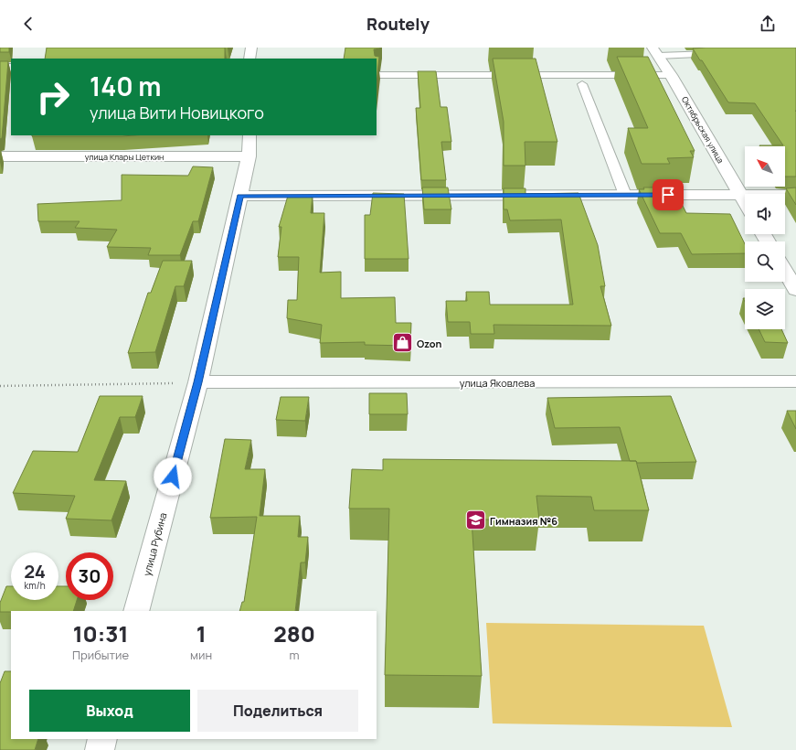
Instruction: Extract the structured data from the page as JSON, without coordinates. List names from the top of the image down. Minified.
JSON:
{"streets":{"street":["Октябрьская улица","улица Клары Цеткин","улица Яковлева","улица Рубина"]},"crossings":[["улица Клары Цеткин","улица Рубина"],["улица Яковлева","улица Рубина"]],"places":{"shop":["Ozon"],"school or university":["Гимназия №6"]},"north":"top left","page":{"header":"Routely","turn":["140 m","улица Вити Новицкого"],"speed":"24 km/h","limit":"30","eta":["10:31","Прибытие","1","мин","280","m"],"buttons":["Выход","Поделиться"]}}
